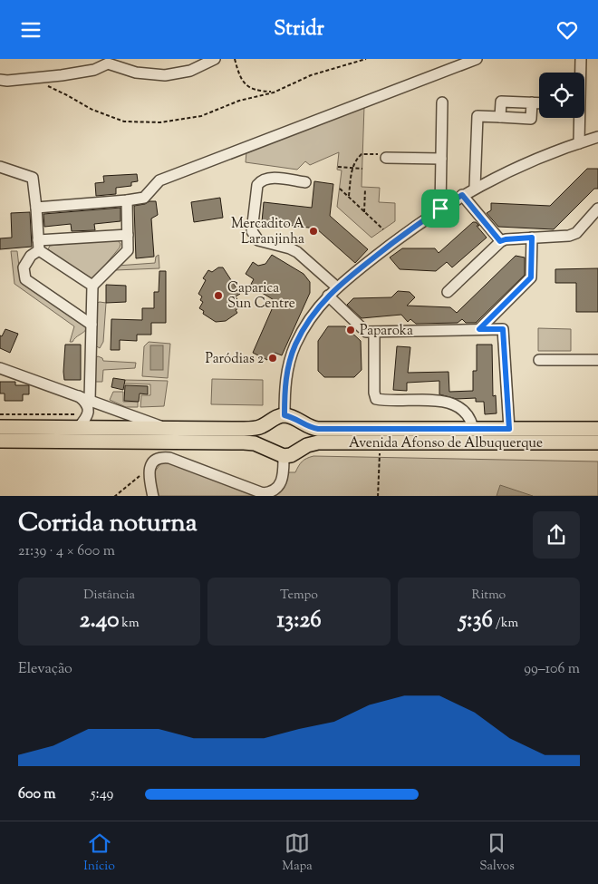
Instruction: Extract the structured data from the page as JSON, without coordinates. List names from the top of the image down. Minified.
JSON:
{"streets":{"main road":["Avenida Afonso de Albuquerque"]},"places":["Mercadito A Laranjinha","Caparica Sun Centre","Paparoka","Paródias 2"],"page":{"header":"Stridr","heading":["Corrida noturna","21:39 · 4 × 600 m"],"stats":[["Distância","2.40 km"],["Tempo","13:26"],["Ritmo","5:36 /km"]],"chart":["Elevação","99–106 m"],"list":[{"name":"600 m","note":"5:49"}],"tabs":["Início","Mapa","Salvos"]}}
